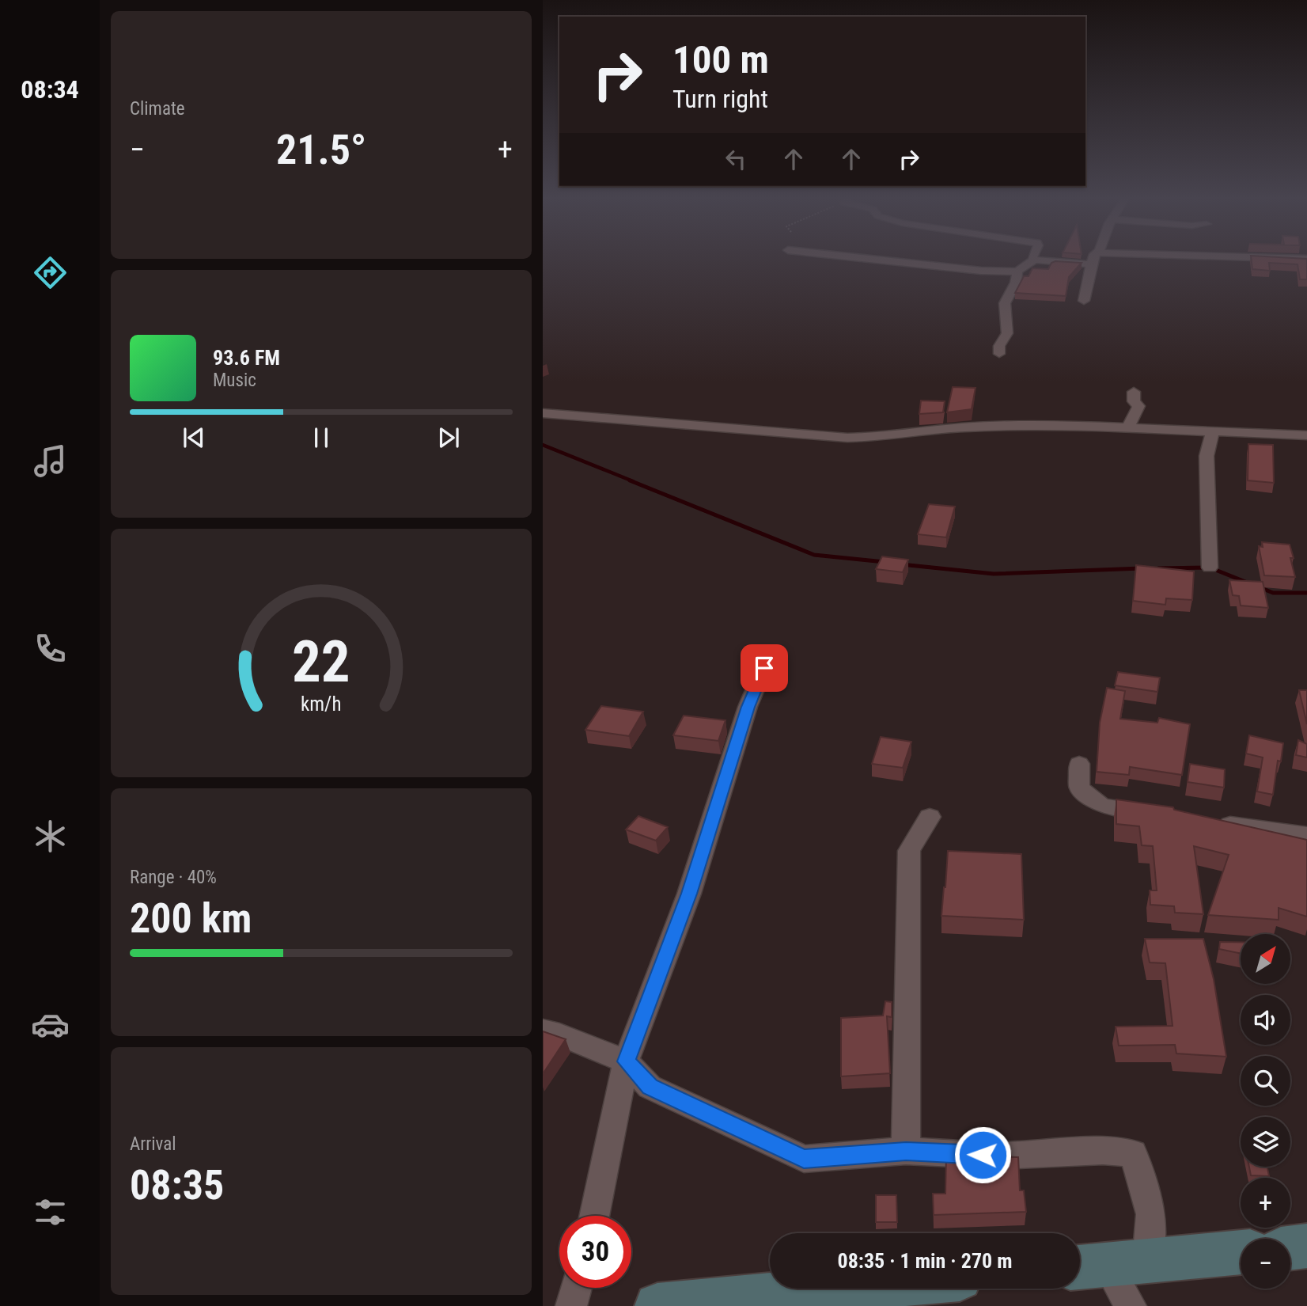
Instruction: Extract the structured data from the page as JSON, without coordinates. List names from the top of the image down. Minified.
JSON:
{"north":"top right","page":{"tabs":"08:34","tile":["Climate",["Range · 40%","200 km"],["Arrival","08:35"]],"turn":["100 m","Turn right"],"heat":["−","21.5°","+"],"song":["93.6 FM","Music"],"map_buttons":["+","−"],"limit":"30","trip":"08:35 · 1 min · 270 m","gauge":["22","km/h"]}}
